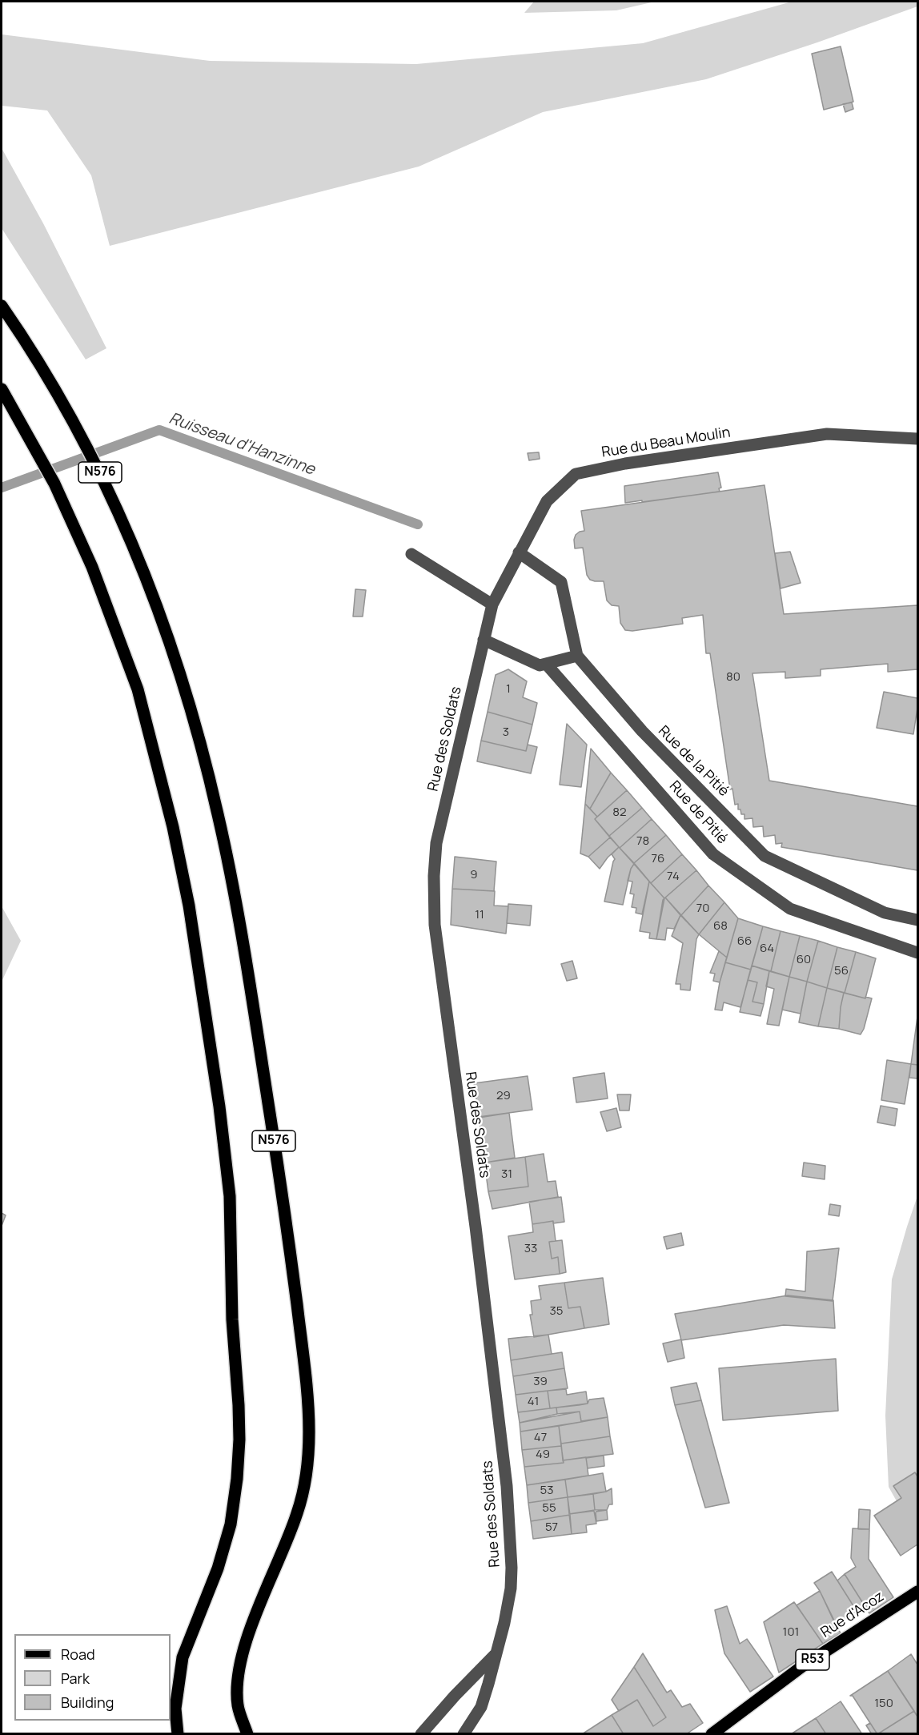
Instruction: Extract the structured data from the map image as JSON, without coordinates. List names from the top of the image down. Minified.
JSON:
{"streets":{"main road":["N576","Rue d'Acoz","R53"],"street":["Rue du Beau Moulin","Rue des Soldats","Rue de la Pitié","Rue de Pitié"]},"crossings":[["Rue du Beau Moulin","Rue des Soldats"],["Rue du Beau Moulin","Rue de la Pitié"]],"water":["Ruisseau d'Hanzinne"],"house_numbers":["80","1","3","82","78","76","9","74","70","11","68","66","64","60","56","29","31","33","35","39","41","47","49","53","55","57","101","150"],"legend":["Road","Park","Building"]}
